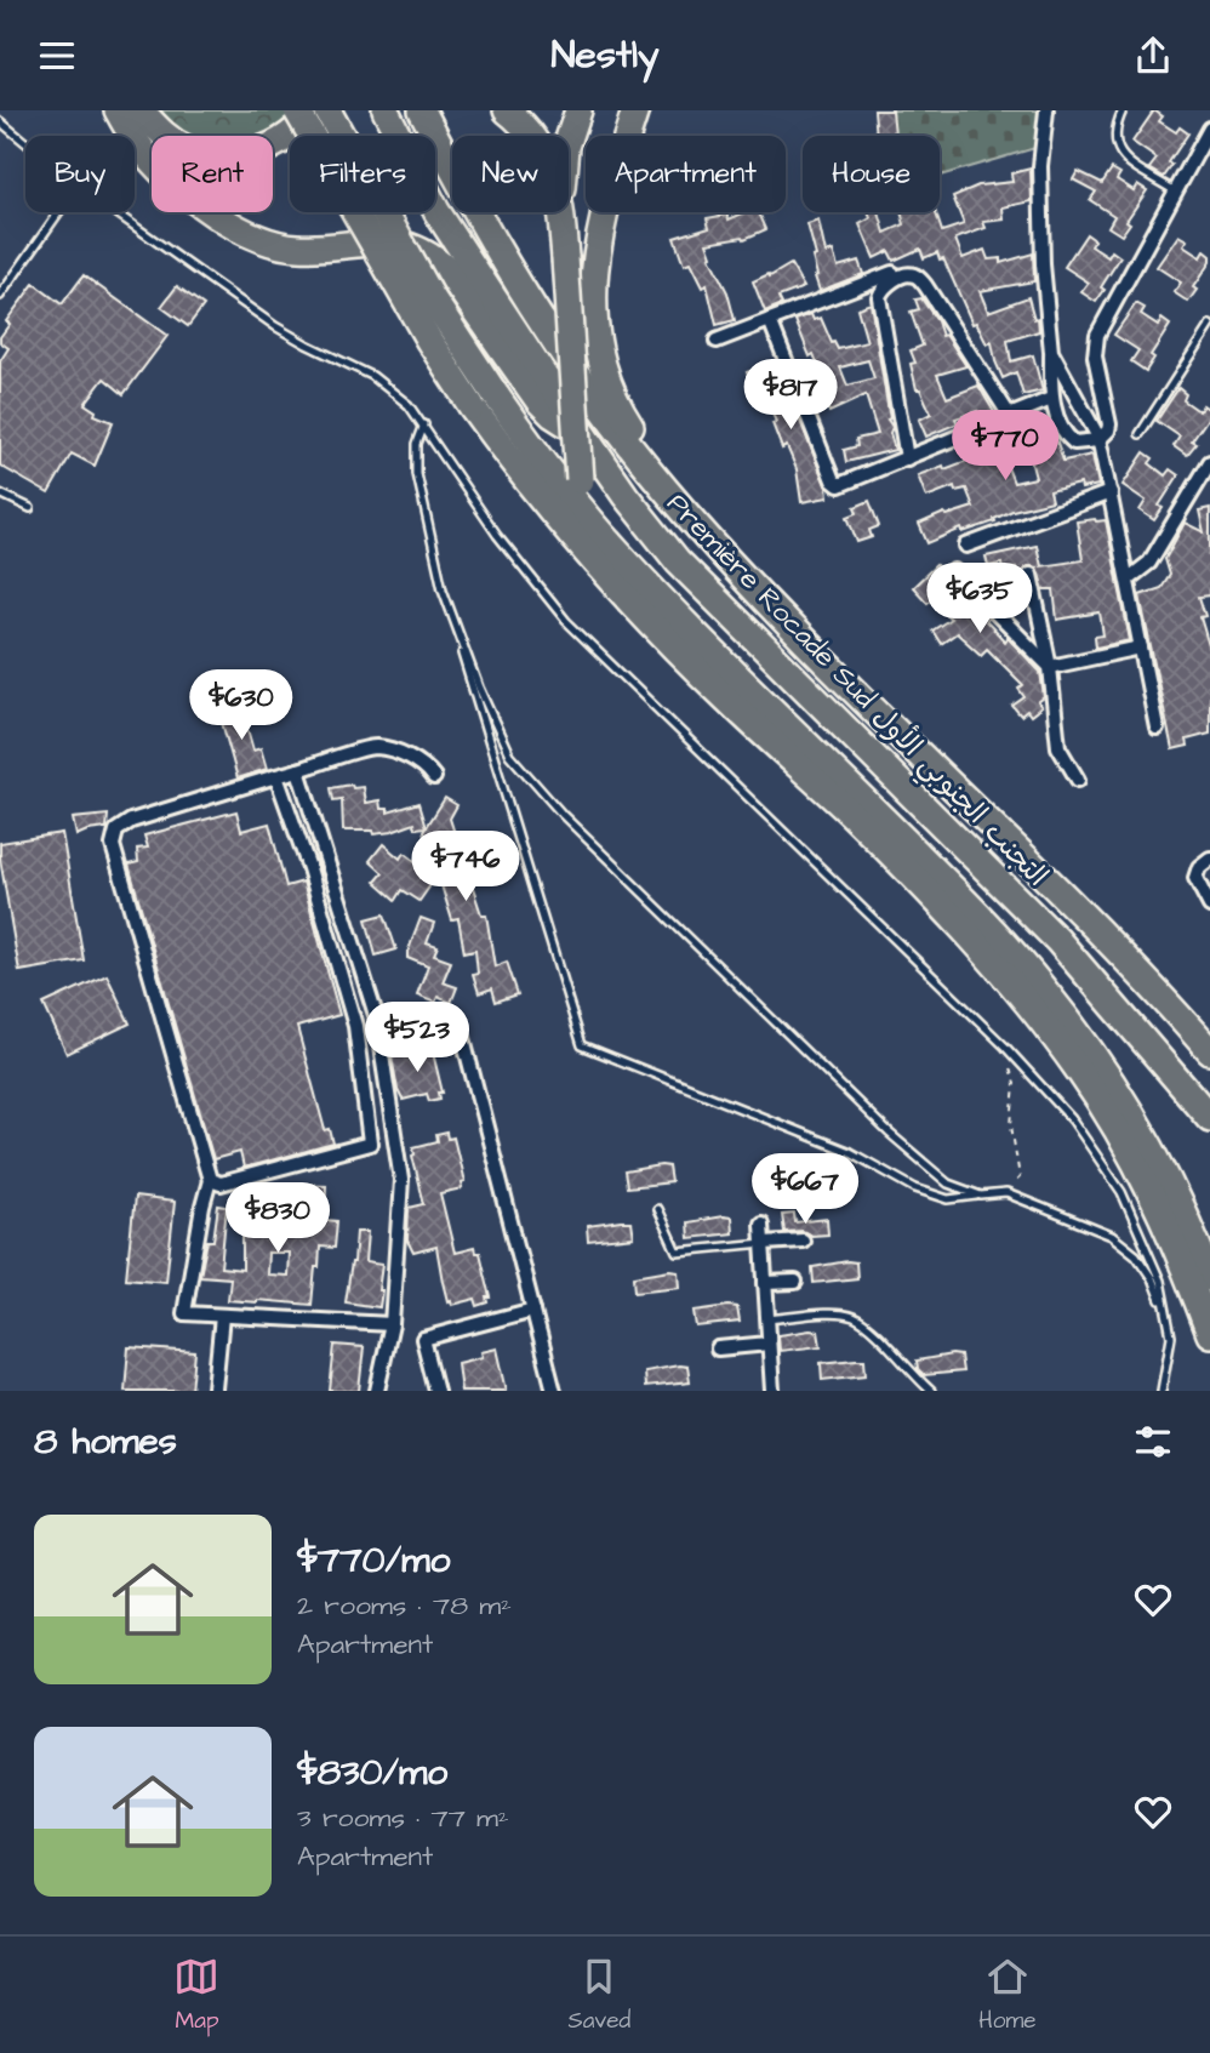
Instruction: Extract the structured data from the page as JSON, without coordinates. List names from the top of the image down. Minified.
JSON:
{"streets":{"highway":["Première Rocade Sud التجنب الجنوبي الأول"]},"page":{"header":"Nestly","chip":["Buy","Rent","Filters","New","Apartment","House"],"price":["$817","$770","$635","$630","$746","$523","$667","$830"],"heading":"8 homes","list":[{"name":"$770/mo","note":"2 rooms · 78 m² · Apartment"},{"name":"$830/mo","note":"3 rooms · 77 m² · Apartment"}],"tabs":["Map","Saved","Home"]}}
